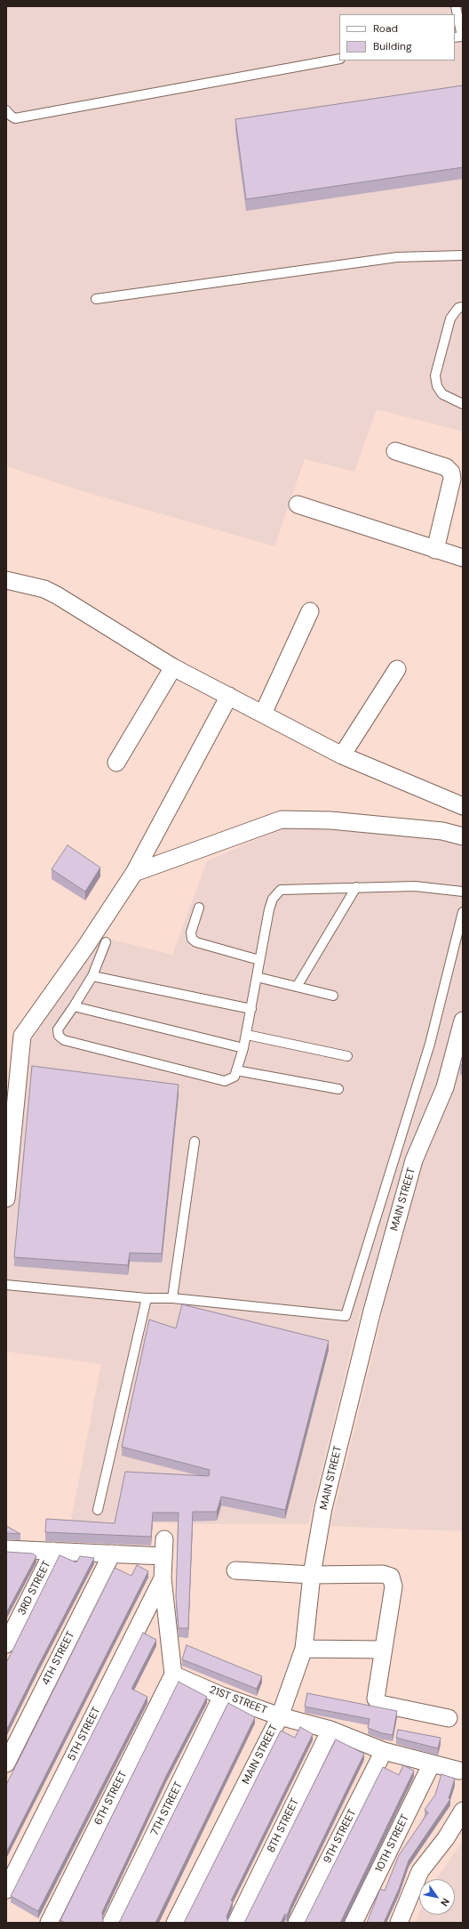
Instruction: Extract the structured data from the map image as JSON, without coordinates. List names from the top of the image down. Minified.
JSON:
{"streets":{"street":["MAIN STREET","3RD STREET","4TH STREET","21ST STREET","5TH STREET","6TH STREET","7TH STREET","8TH STREET","9TH STREET","10TH STREET"]},"crossings":[["MAIN STREET","21ST STREET"],["21ST STREET","6TH STREET"],["21ST STREET","7TH STREET"],["21ST STREET","8TH STREET"],["21ST STREET","9TH STREET"],["21ST STREET","10TH STREET"]],"legend":["Road","Building"],"north":"bottom right"}
